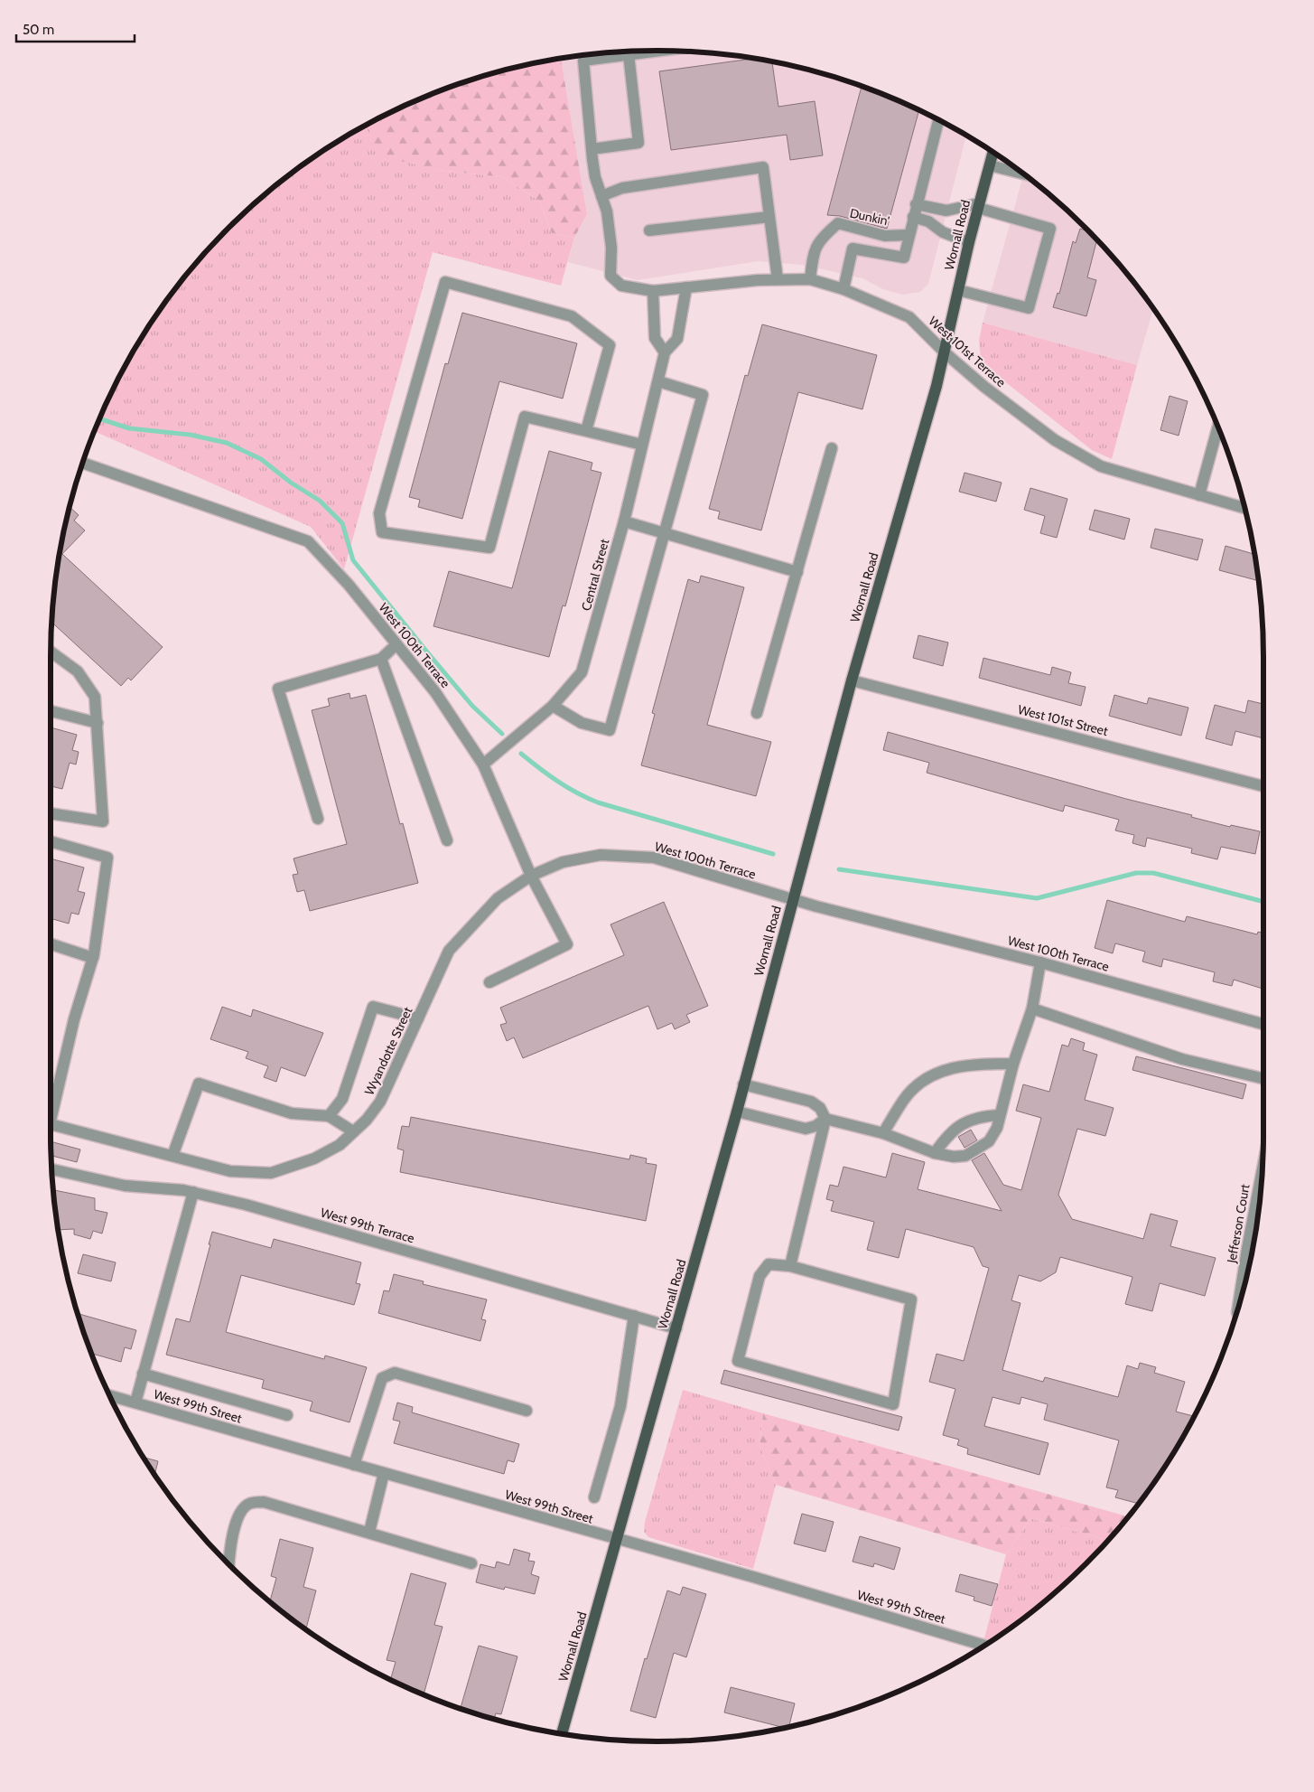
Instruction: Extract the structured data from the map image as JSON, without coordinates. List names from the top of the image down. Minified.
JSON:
{"streets":{"main road":["Wornall Road"],"street":["Dunkin'","West 101st Terrace","Central Street","West 100th Terrace","West 101st Street","Wyandotte Street","Jefferson Court","West 99th Terrace","West 99th Street"]},"crossings":[["Dunkin'","West 101st Terrace"],["Wornall Road","West 101st Terrace"],["Wornall Road","West 100th Terrace"],["Wornall Road","West 101st Street"],["Wornall Road","West 99th Terrace"],["Wornall Road","West 99th Street"],["West 101st Terrace","Central Street"],["Central Street","West 100th Terrace"],["West 100th Terrace","Wyandotte Street"]],"scale_bar":"50 m"}
